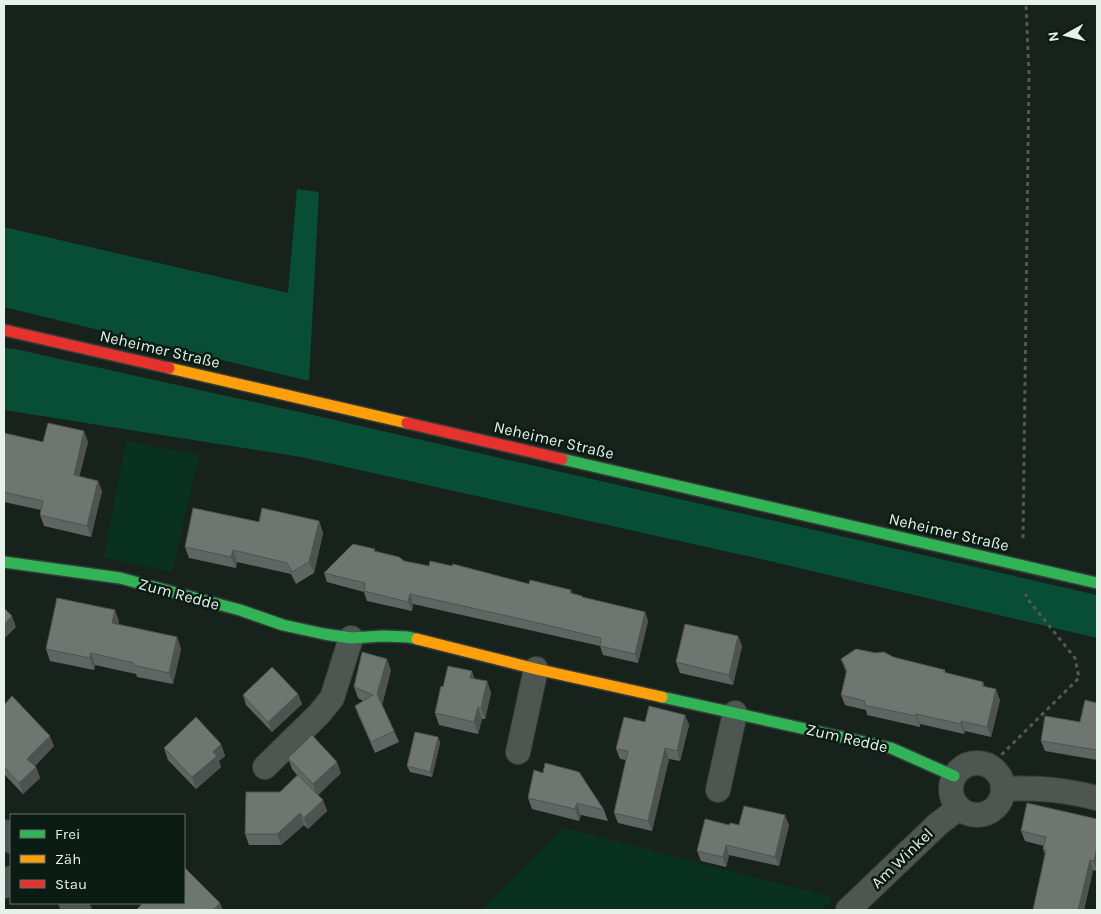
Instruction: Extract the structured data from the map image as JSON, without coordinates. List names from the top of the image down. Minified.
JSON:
{"streets":{"main road":["Neheimer Straße","Zum Redde"],"street":["Am Winkel"]},"crossings":[["Zum Redde","Am Winkel"]],"legend":["Frei","Zäh","Stau"],"north":"left"}
